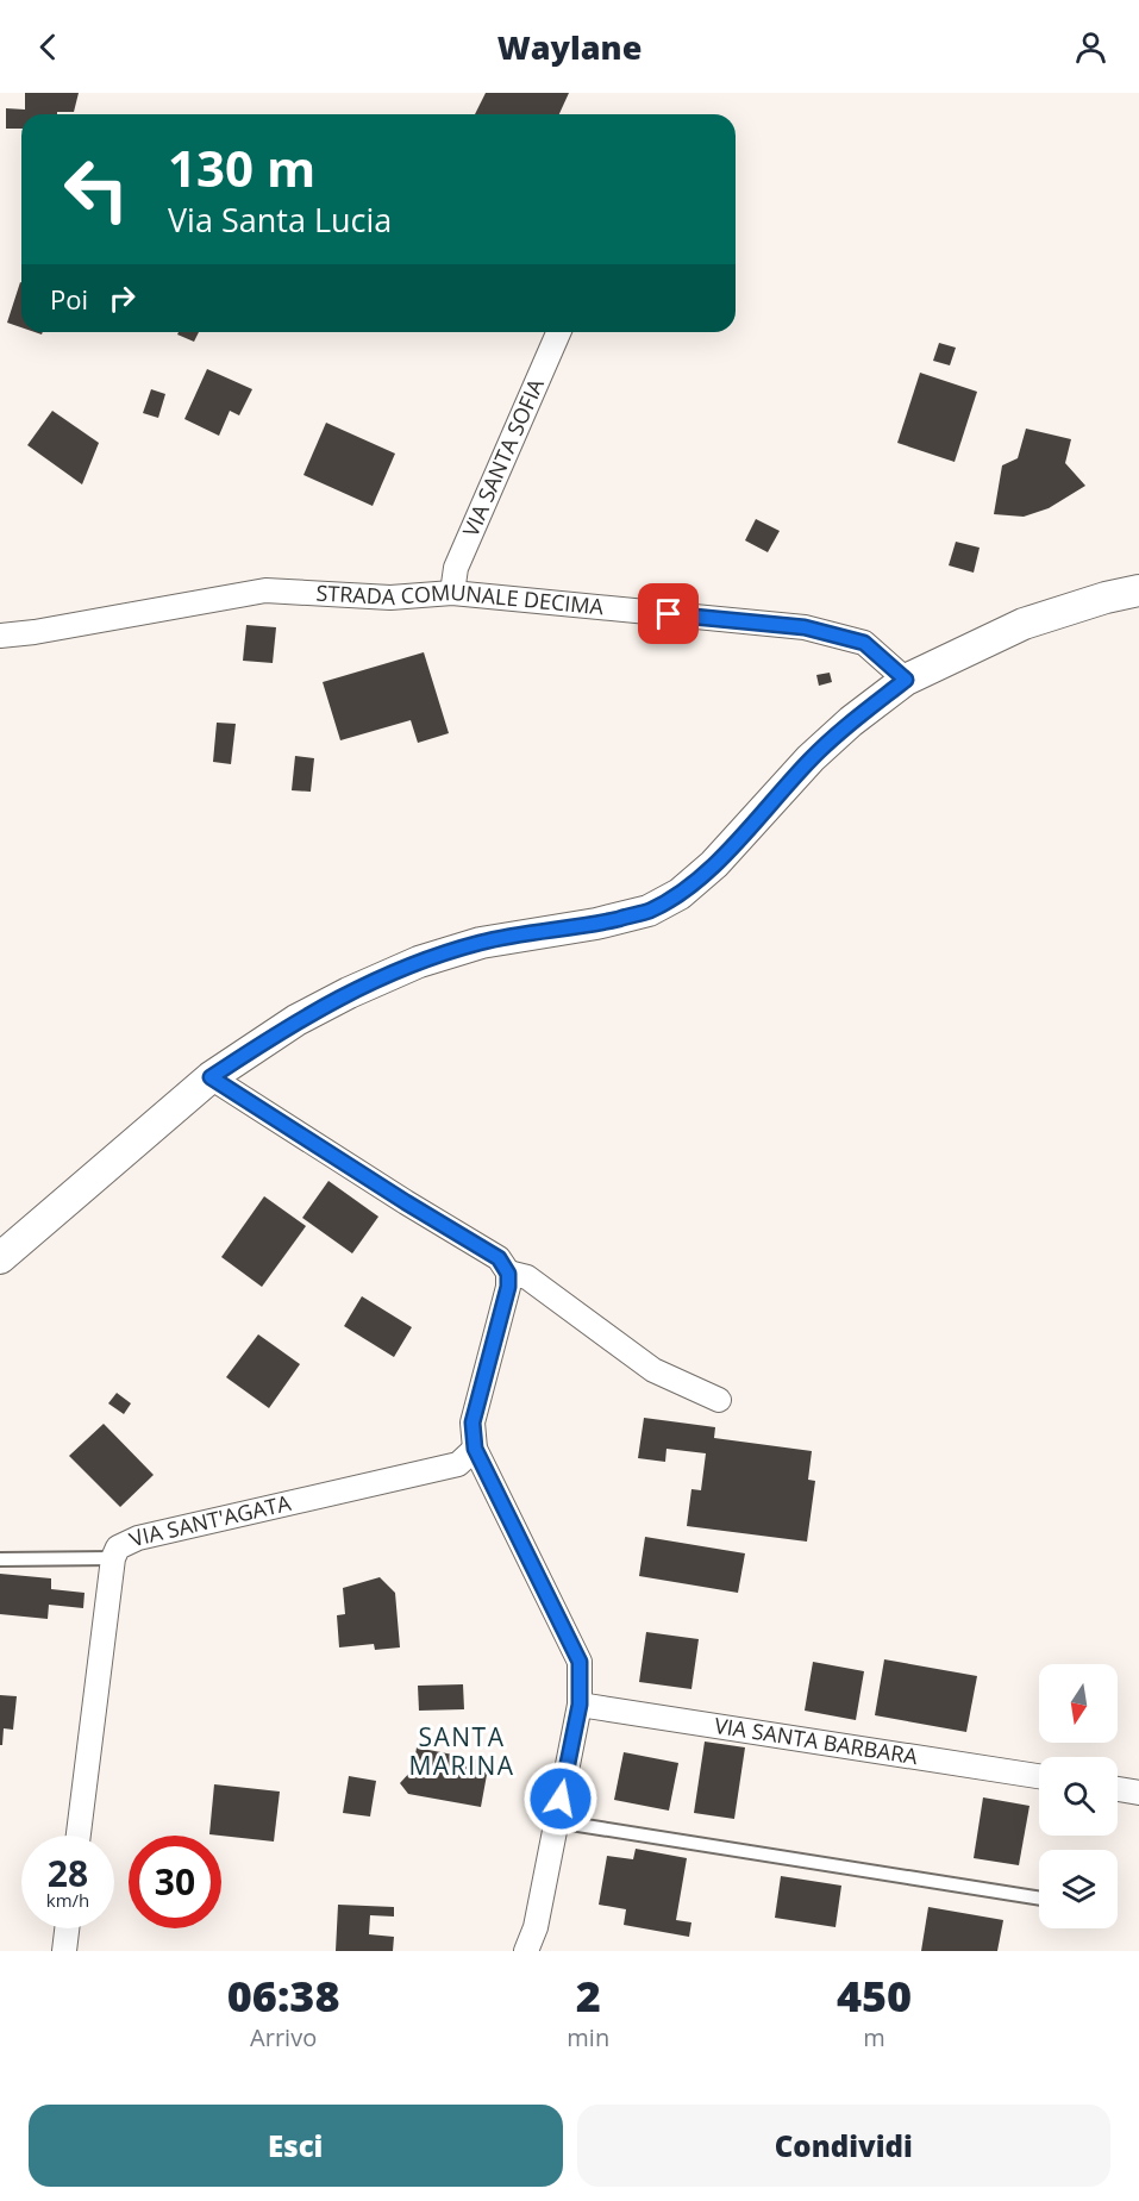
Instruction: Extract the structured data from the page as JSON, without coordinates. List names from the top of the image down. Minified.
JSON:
{"streets":{"street":["VIA SANTA SOFIA","STRADA COMUNALE DECIMA","VIA SANT'AGATA","VIA SANTA BARBARA"]},"crossings":[["VIA SANTA SOFIA","STRADA COMUNALE DECIMA"]],"districts":["SANTA MARINA"],"north":"bottom","page":{"header":"Waylane","turn":["130 m","Via Santa Lucia"],"then":"Poi","speed":"28 km/h","limit":"30","eta":["06:38","Arrivo","2","min","450","m"],"buttons":["Esci","Condividi"]}}
